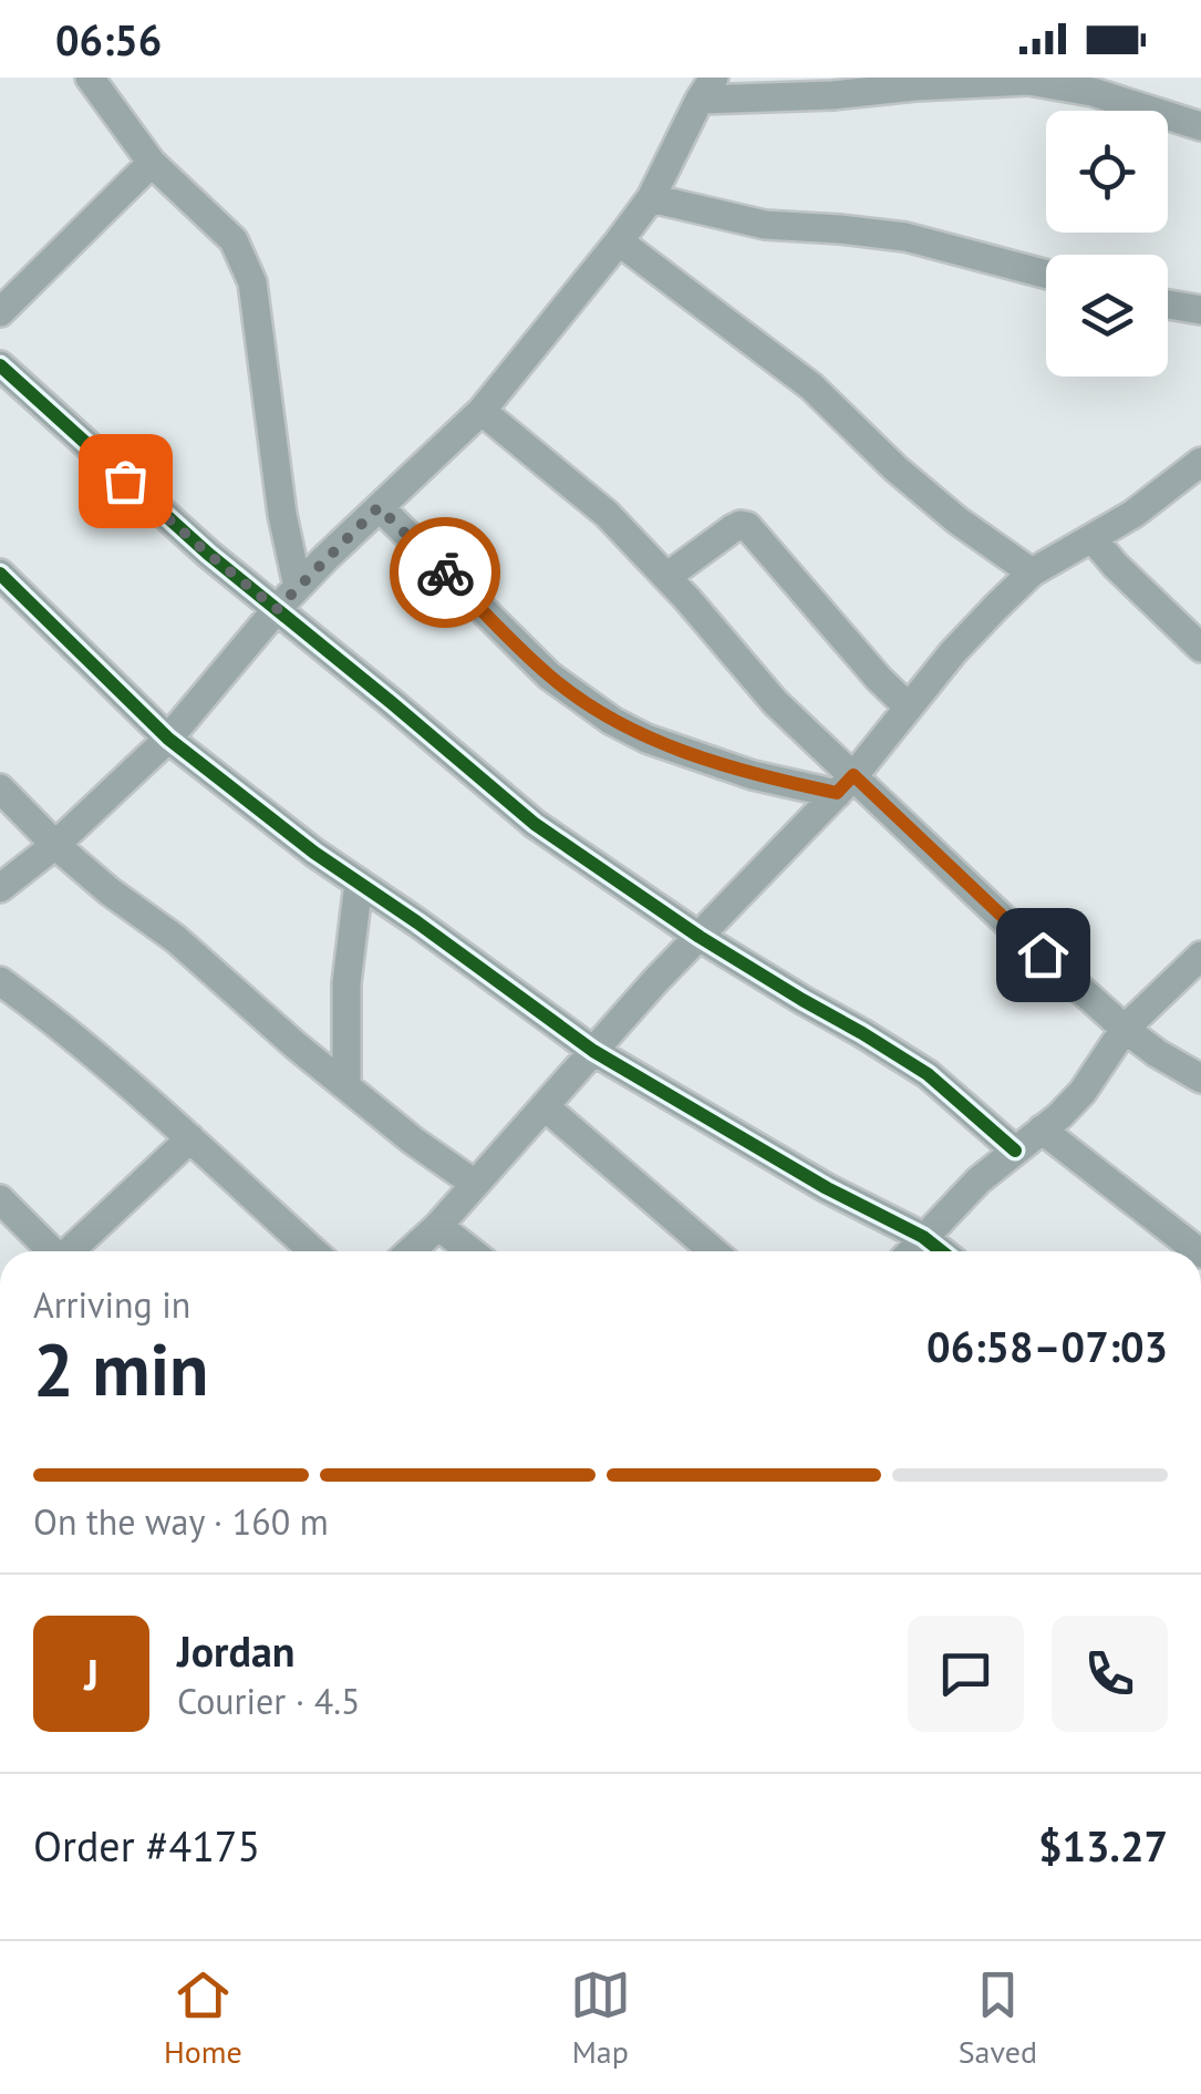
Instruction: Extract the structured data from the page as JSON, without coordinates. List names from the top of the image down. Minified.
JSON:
{"page":{"status":"06:56","heading":["2 min","Arriving in","06:58–07:03"],"panel":["Jordan","Courier · 4.5","Order #4175","$13.27"],"bar":"On the way · 160 m","round":"J","tabs":["Home","Map","Saved"]}}
